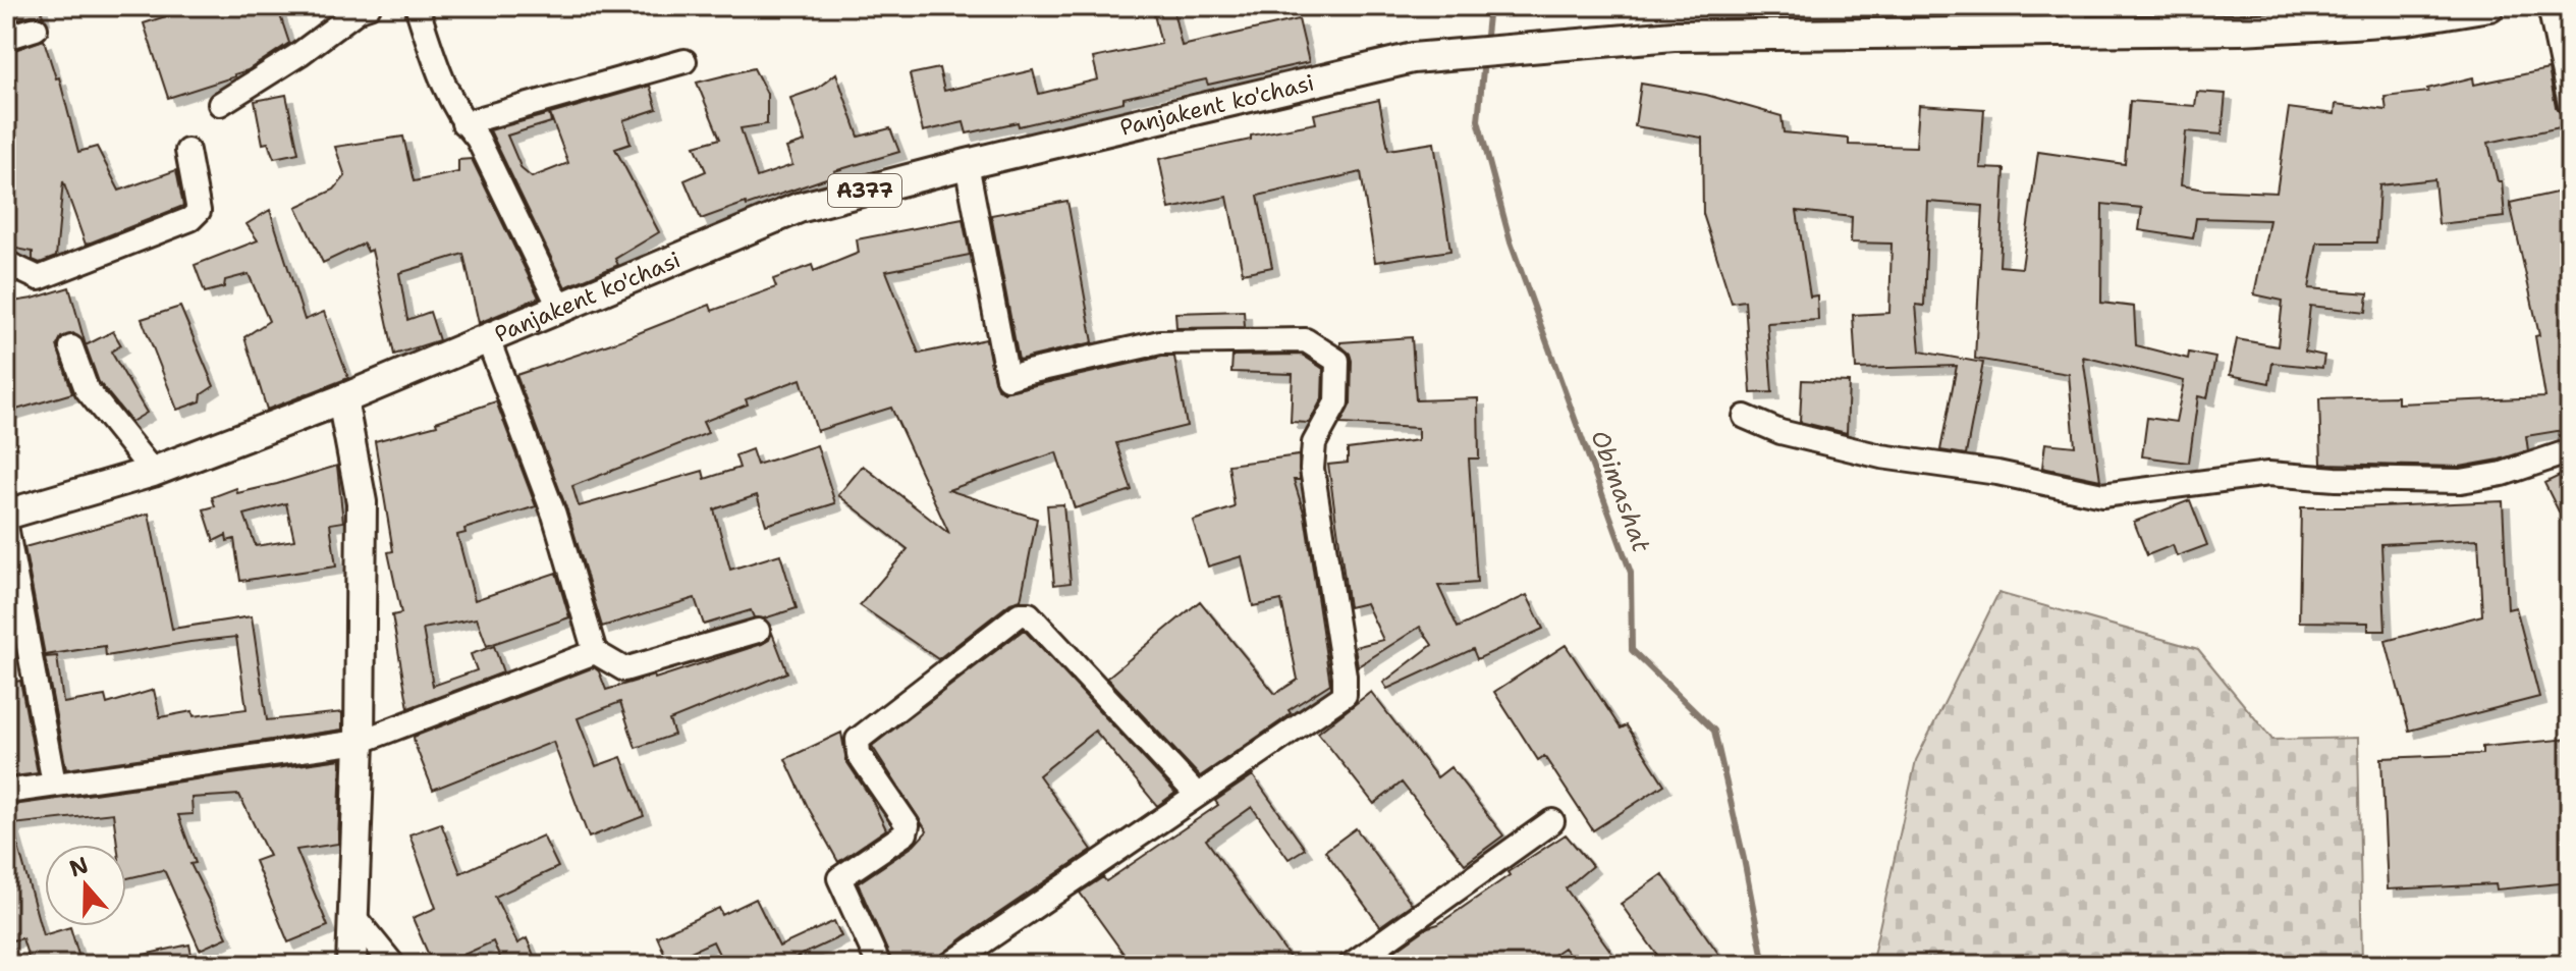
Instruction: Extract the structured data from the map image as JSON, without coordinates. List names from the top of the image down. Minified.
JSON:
{"streets":{"main road":["Panjakent ko'chasi","A377"]},"water":["Obimashat"],"north":"top"}
